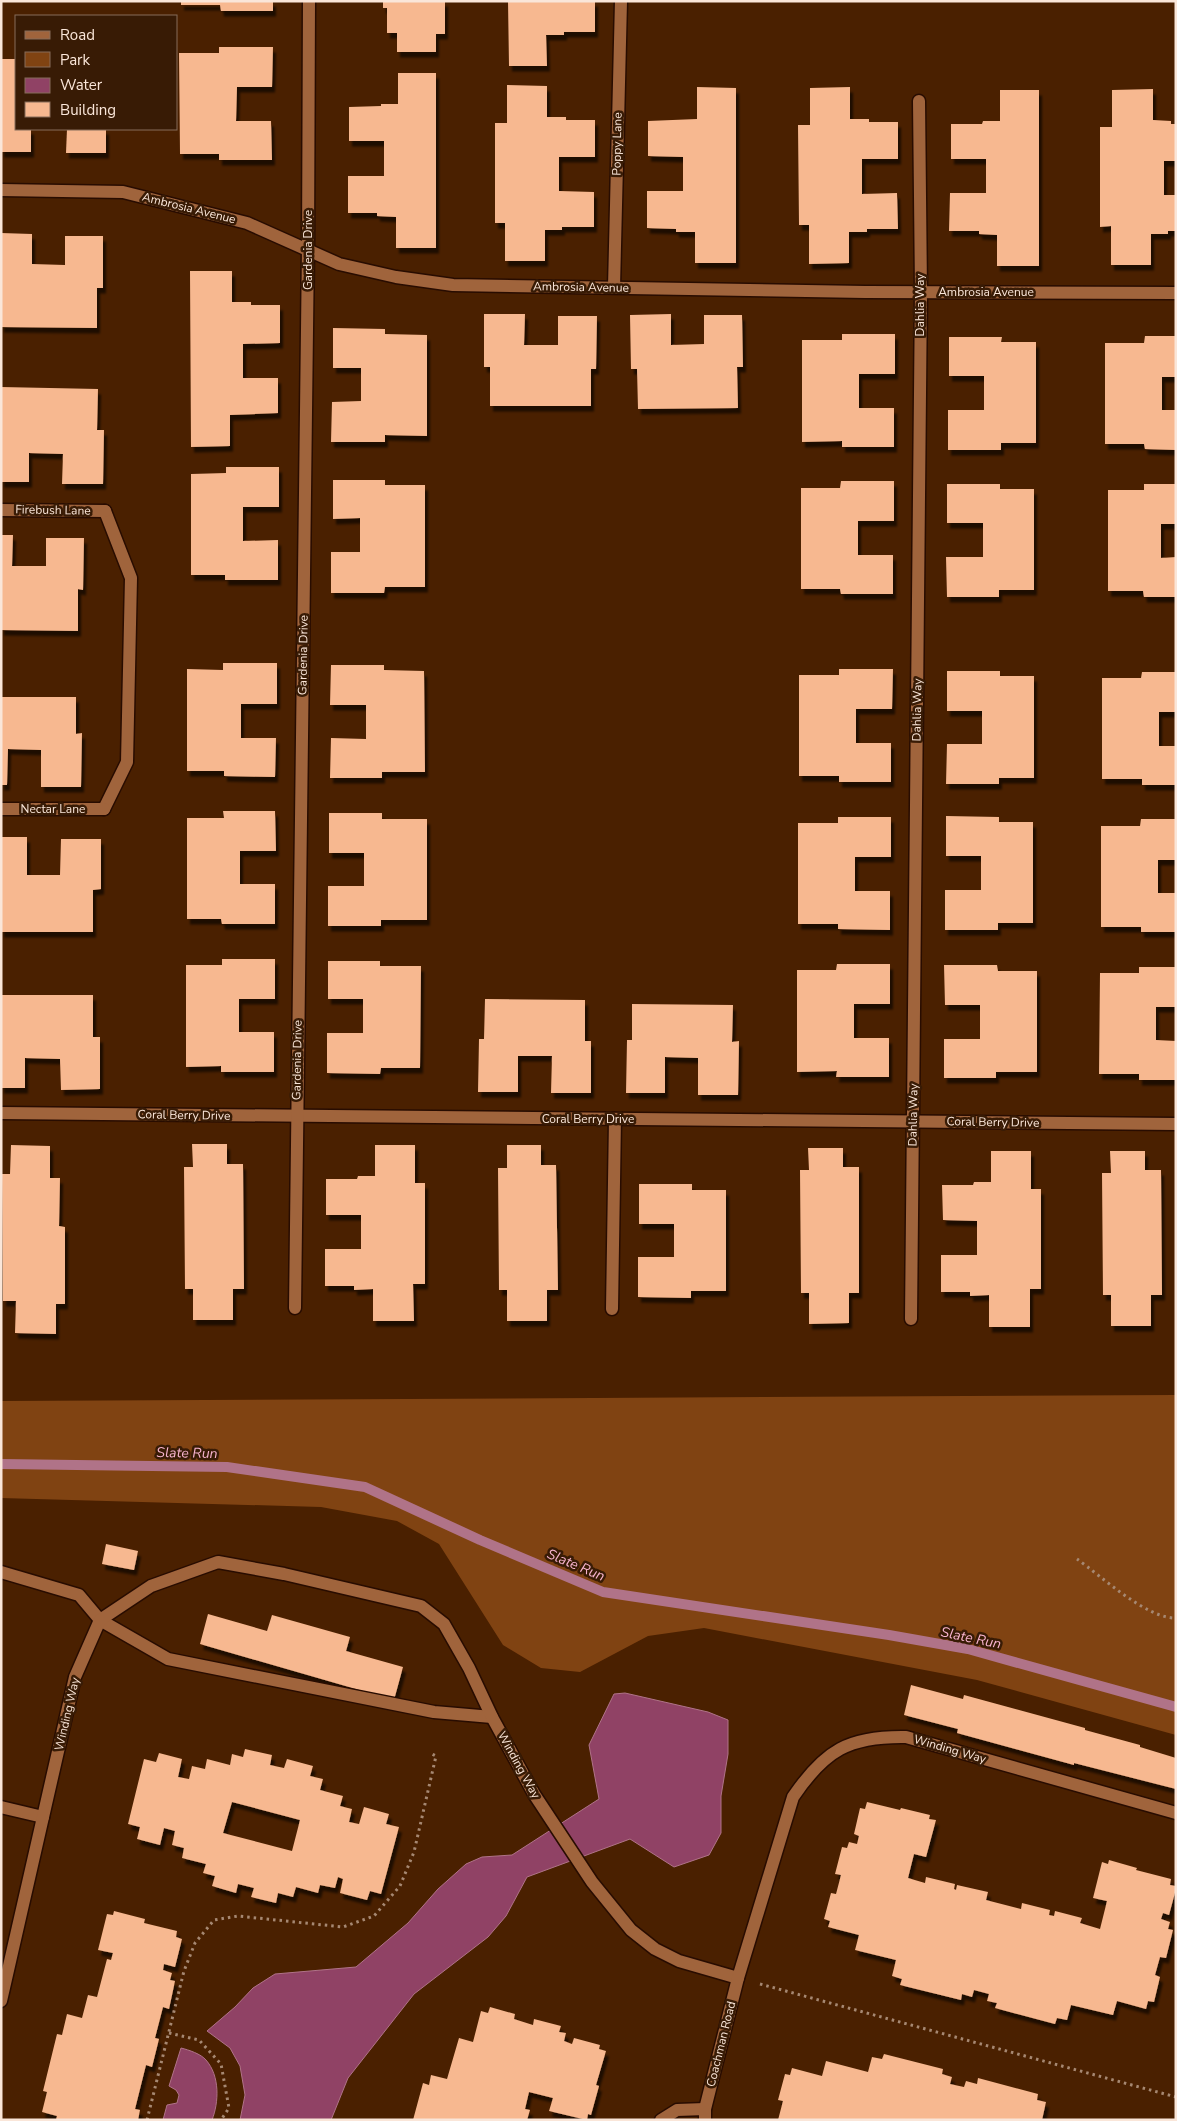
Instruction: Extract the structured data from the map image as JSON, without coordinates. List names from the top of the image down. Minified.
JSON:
{"streets":{"street":["Poppy Lane","Ambrosia Avenue","Gardenia Drive","Dahlia Way","Firebush Lane","Nectar Lane","Coral Berry Drive","Winding Way","Coachman Road"]},"crossings":[["Poppy Lane","Ambrosia Avenue"],["Ambrosia Avenue","Gardenia Drive"],["Ambrosia Avenue","Dahlia Way"],["Gardenia Drive","Coral Berry Drive"],["Dahlia Way","Coral Berry Drive"],["Firebush Lane","Nectar Lane"],["Winding Way","Coachman Road"]],"water":["Slate Run"],"legend":["Road","Park","Water","Building"]}
